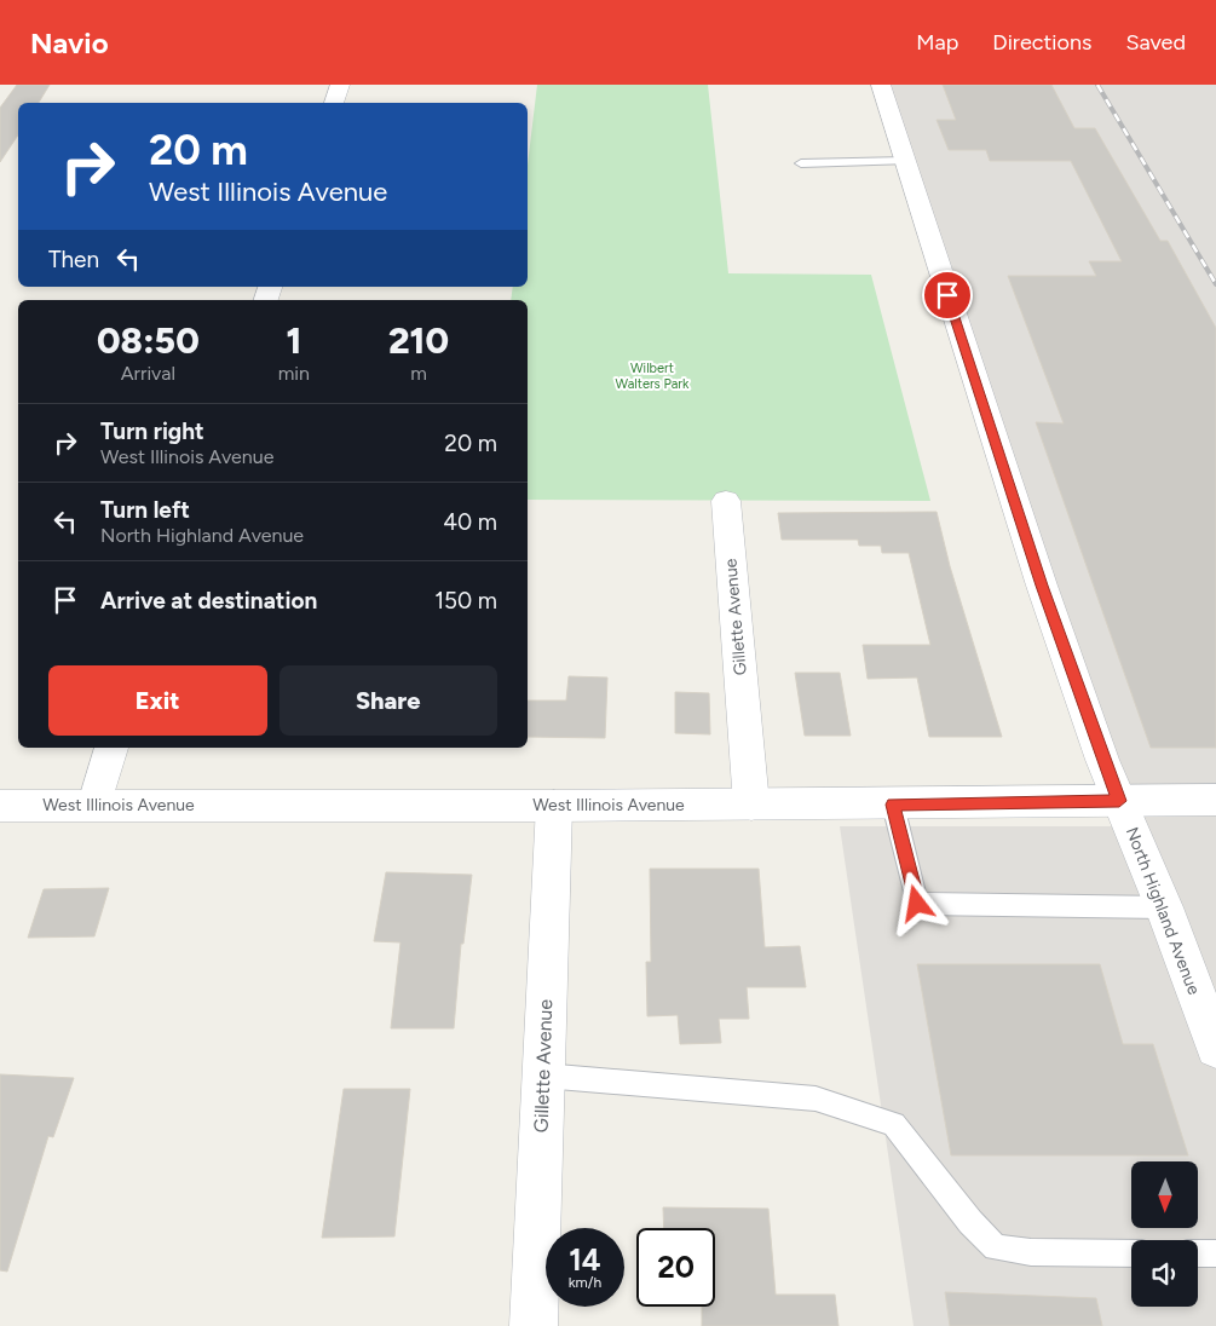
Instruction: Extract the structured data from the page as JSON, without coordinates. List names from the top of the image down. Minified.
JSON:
{"streets":{"street":["Gillette Avenue","West Illinois Avenue","North Highland Avenue"]},"crossings":[["Gillette Avenue","West Illinois Avenue"],["West Illinois Avenue","North Highland Avenue"]],"parks":["Wilbert Walters Park"],"north":"bottom","page":{"header":"Navio","nav":["Map","Directions","Saved"],"turn":["20 m","West Illinois Avenue"],"then":"Then","eta":["08:50","Arrival","1","min","210","m"],"list":[{"name":"Turn right","note":"West Illinois Avenue","value":"20 m"},{"name":"Turn left","note":"North Highland Avenue","value":"40 m"},{"name":"Arrive at destination","value":"150 m"}],"buttons":["Exit","Share"],"speed":"14 km/h","limit":"20"}}
